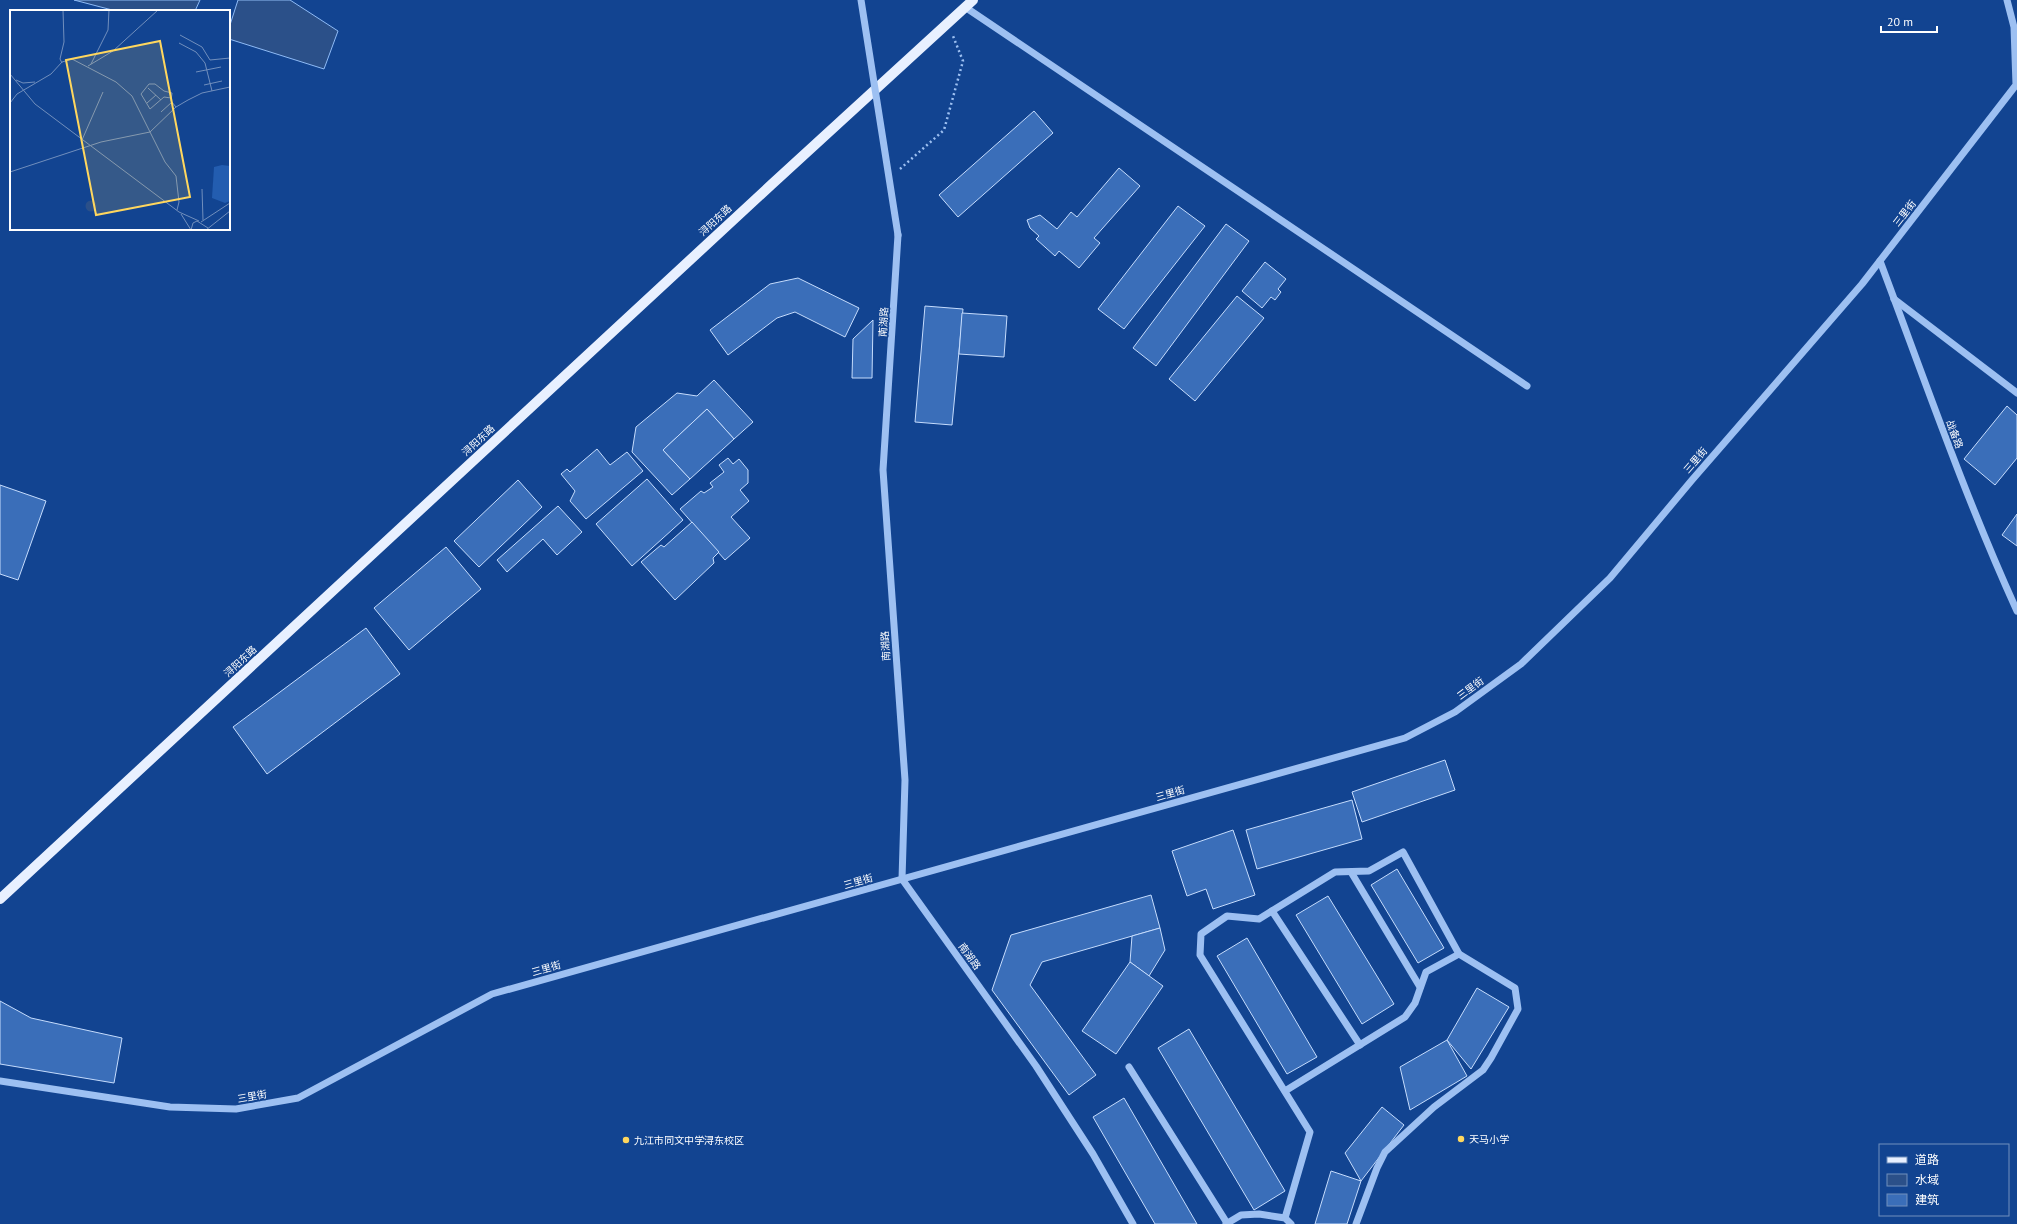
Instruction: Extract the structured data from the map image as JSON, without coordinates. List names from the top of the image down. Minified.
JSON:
{"streets":{"main road":["浔阳东路"],"street":["三里街","南湖路","战备路"]},"crossings":[["三里街","南湖路"],["三里街","战备路"]],"places":["天马小学","九江市同文中学浔东校区"],"legend":["道路","水域","建筑"],"scale_bar":"20 m"}
